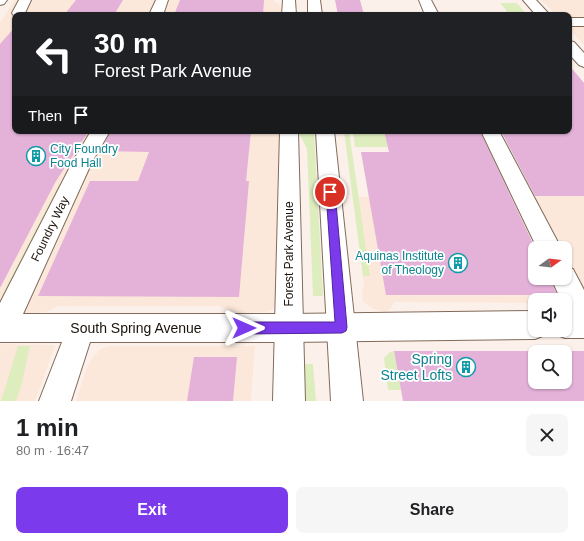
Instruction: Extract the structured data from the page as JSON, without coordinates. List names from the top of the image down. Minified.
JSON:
{"streets":{"street":["Foundry Way","Forest Park Avenue","South Spring Avenue"]},"crossings":[["Foundry Way","South Spring Avenue"],["Forest Park Avenue","South Spring Avenue"]],"places":{"building":["City Foundry Food Hall","Aquinas Institute of Theology","Spring Street Lofts"]},"north":"right","page":{"turn":["30 m","Forest Park Avenue"],"then":"Then","heading":["1 min","80 m · 16:47"],"buttons":["Exit","Share"]}}
